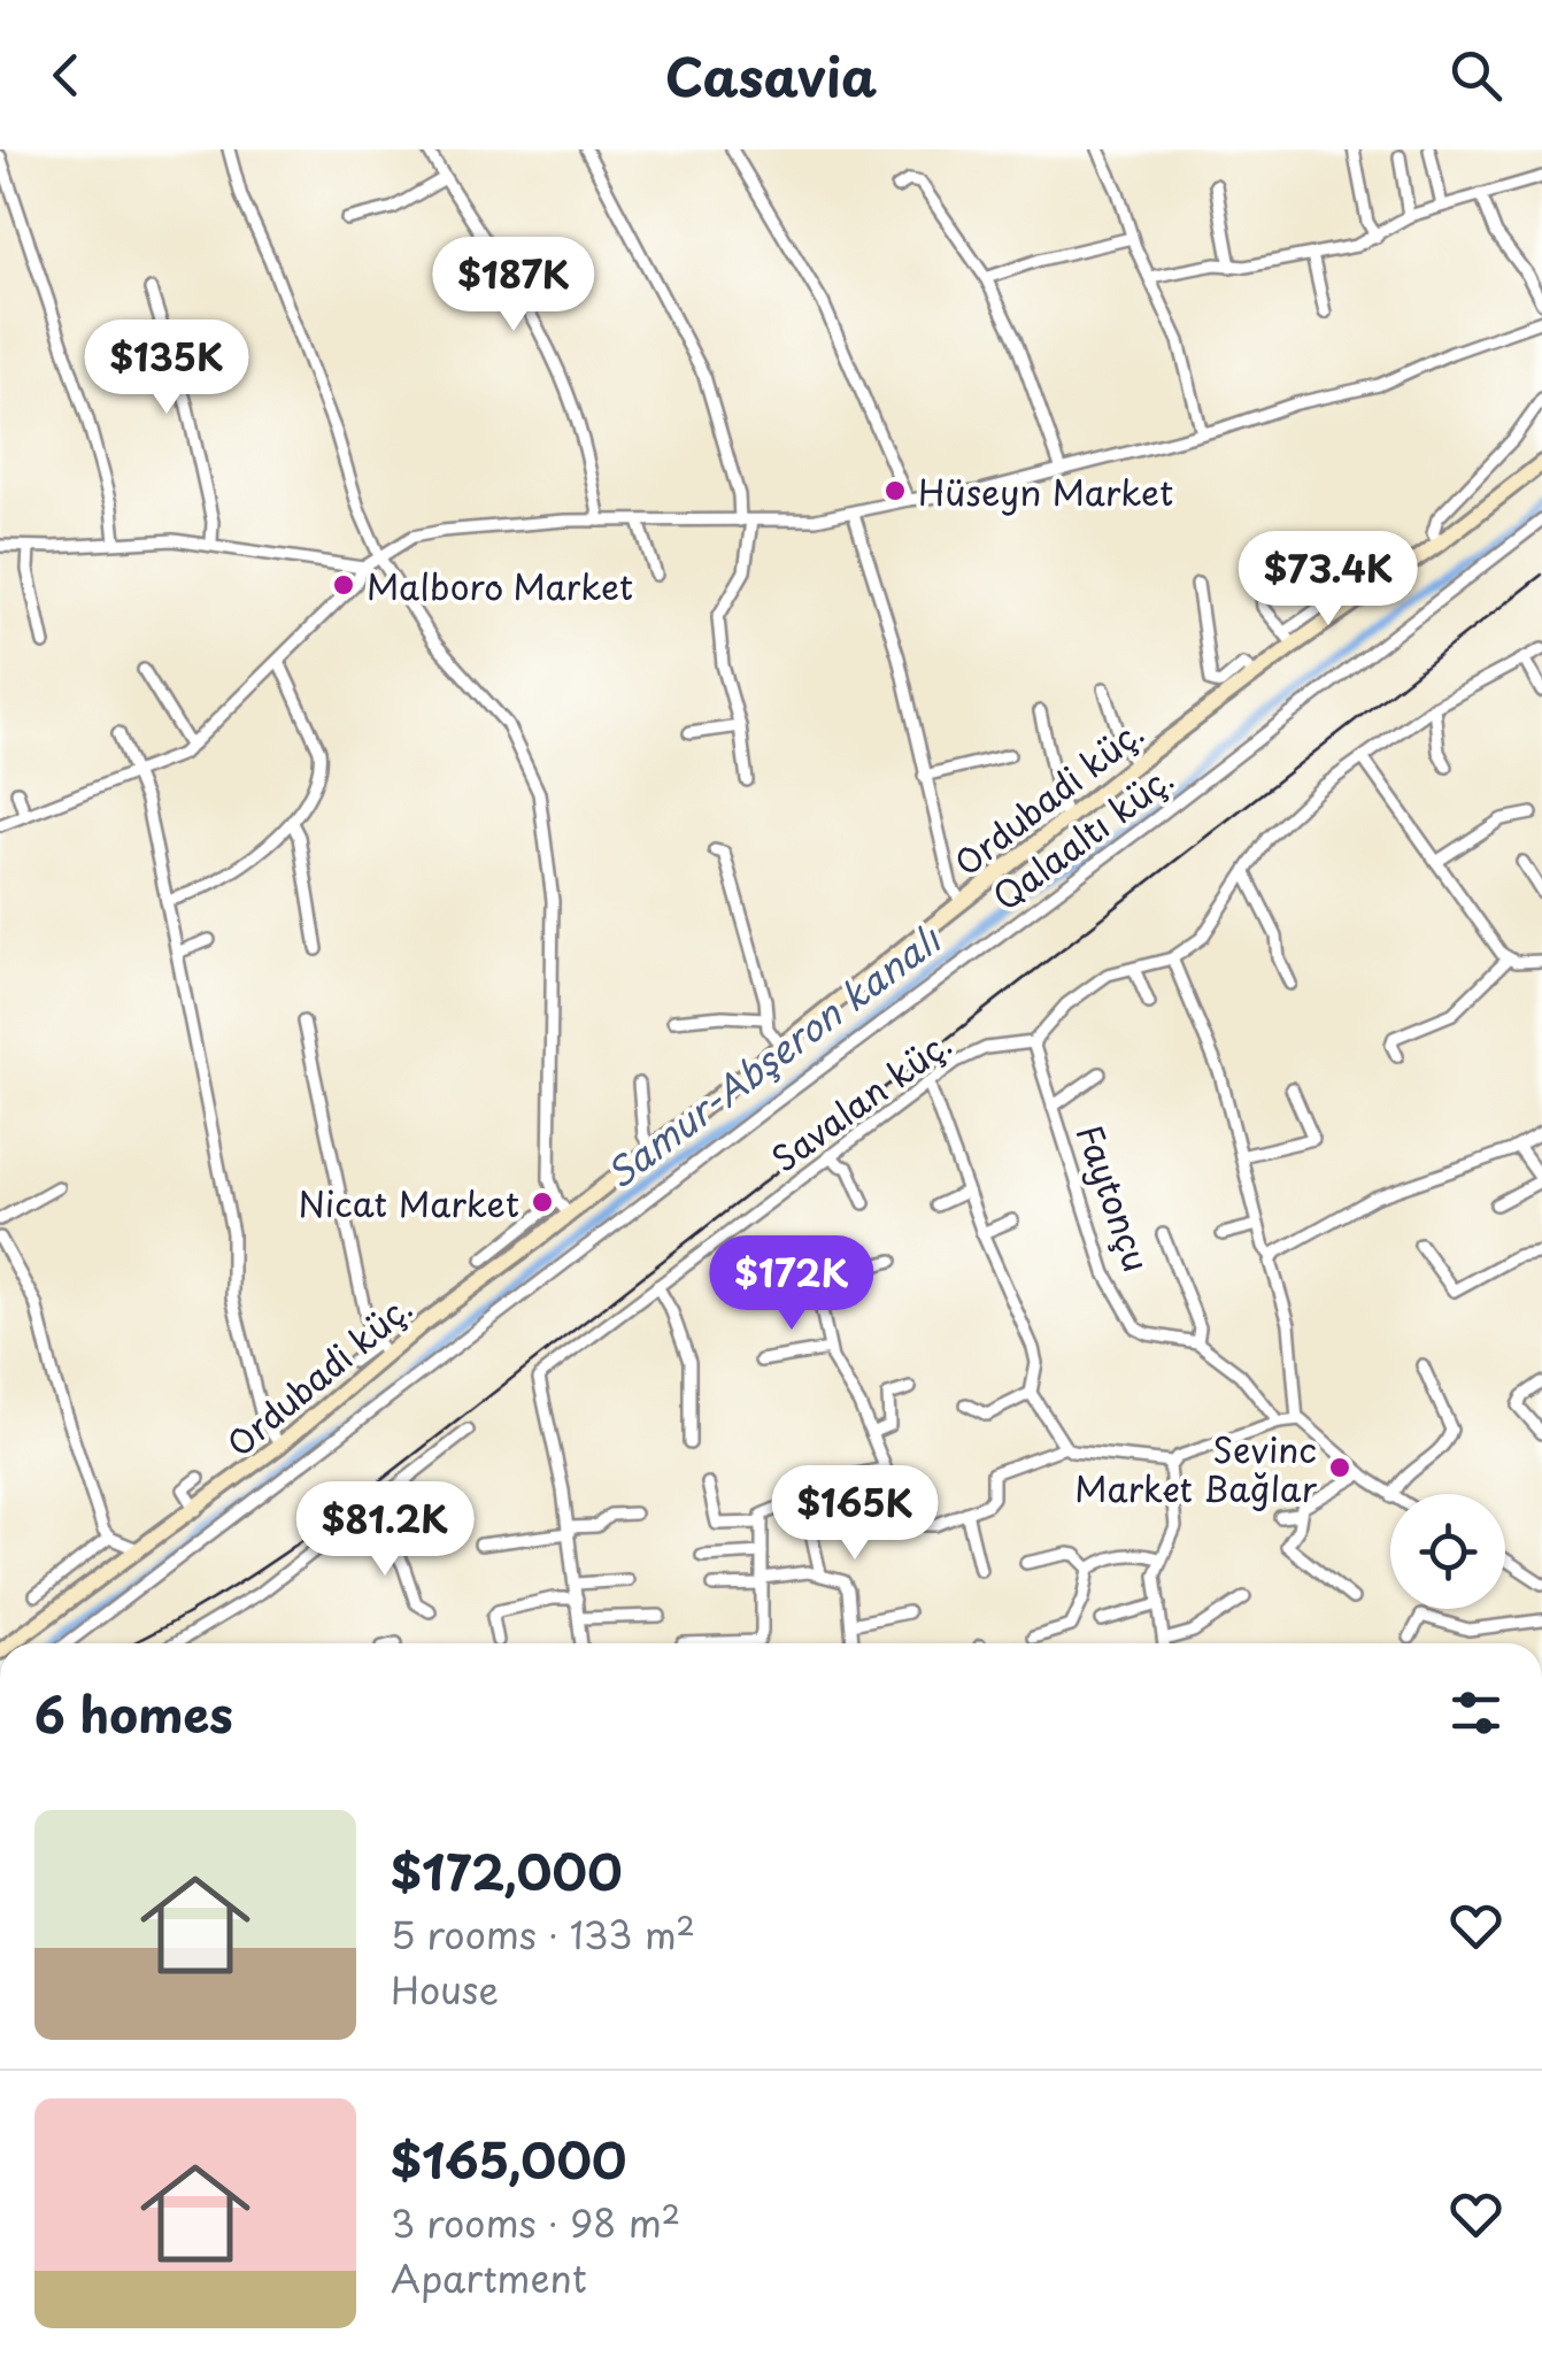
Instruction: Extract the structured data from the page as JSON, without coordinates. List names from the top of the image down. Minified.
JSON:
{"streets":{"street":["Ordubadi küç.","Qalaaltı küç.","Savalan küç.","Faytonçu"]},"crossings":[["Savalan küç.","Faytonçu"]],"water":["Samur-Abşeron kanalı"],"places":["Hüseyn Market","Malboro Market","Nicat Market","Sevinc Market Bağlar"],"page":{"header":"Casavia","price":["$187K","$135K","$73.4K","$172K","$165K","$81.2K"],"heading":"6 homes","list":[{"name":"$172,000","note":"5 rooms · 133 m² · House"},{"name":"$165,000","note":"3 rooms · 98 m² · Apartment"}]}}
